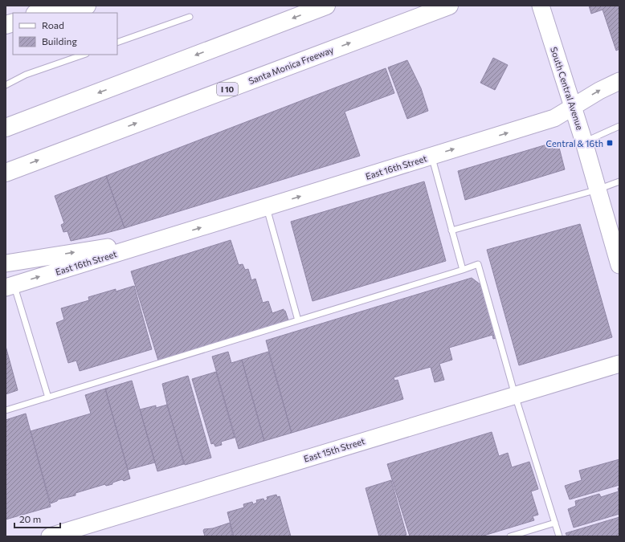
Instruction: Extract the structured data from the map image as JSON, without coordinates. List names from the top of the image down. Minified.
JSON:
{"streets":{"highway":["Santa Monica Freeway","I 10"],"main road":["South Central Avenue","East 16th Street","East 15th Street"]},"crossings":[["South Central Avenue","East 16th Street"]],"one_way":["East 16th Street"],"places":{"transit":["Central & 16th"]},"legend":["Road","Building"],"scale_bar":"20 m"}
